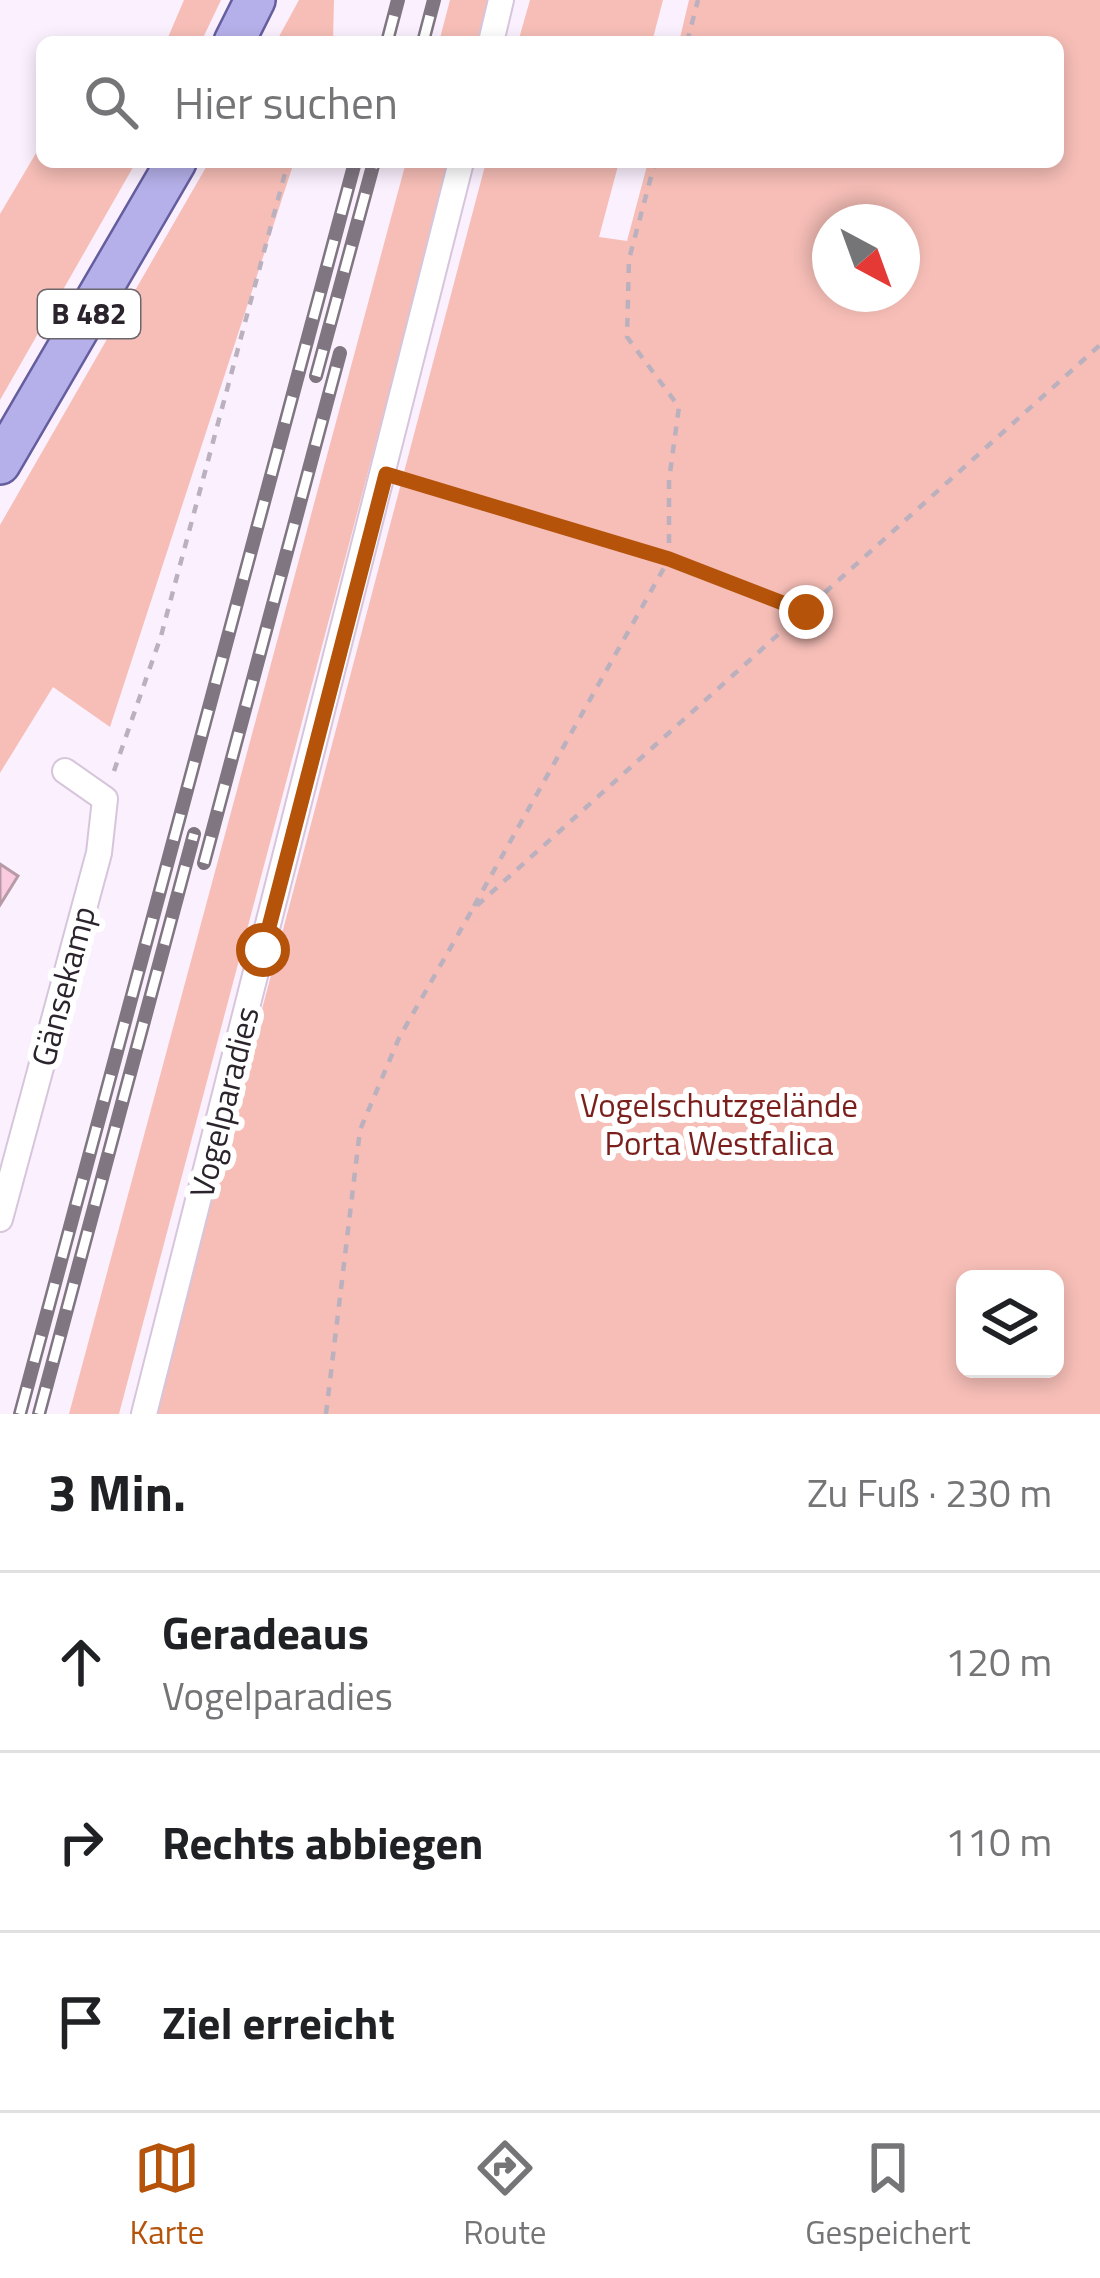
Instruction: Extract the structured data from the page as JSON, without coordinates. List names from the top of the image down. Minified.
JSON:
{"streets":{"main road":["B 482"],"street":["Gänsekamp","Vogelparadies"]},"parks":["Vogelschutzgelände Porta Westfalica"],"north":"bottom right","page":{"search":"Hier suchen","heading":["3 Min.","Zu Fuß · 230 m"],"list":[["Geradeaus","Vogelparadies","120 m"],["Rechts abbiegen","110 m"],"Ziel erreicht"],"nav":["Karte","Route","Gespeichert"]}}
